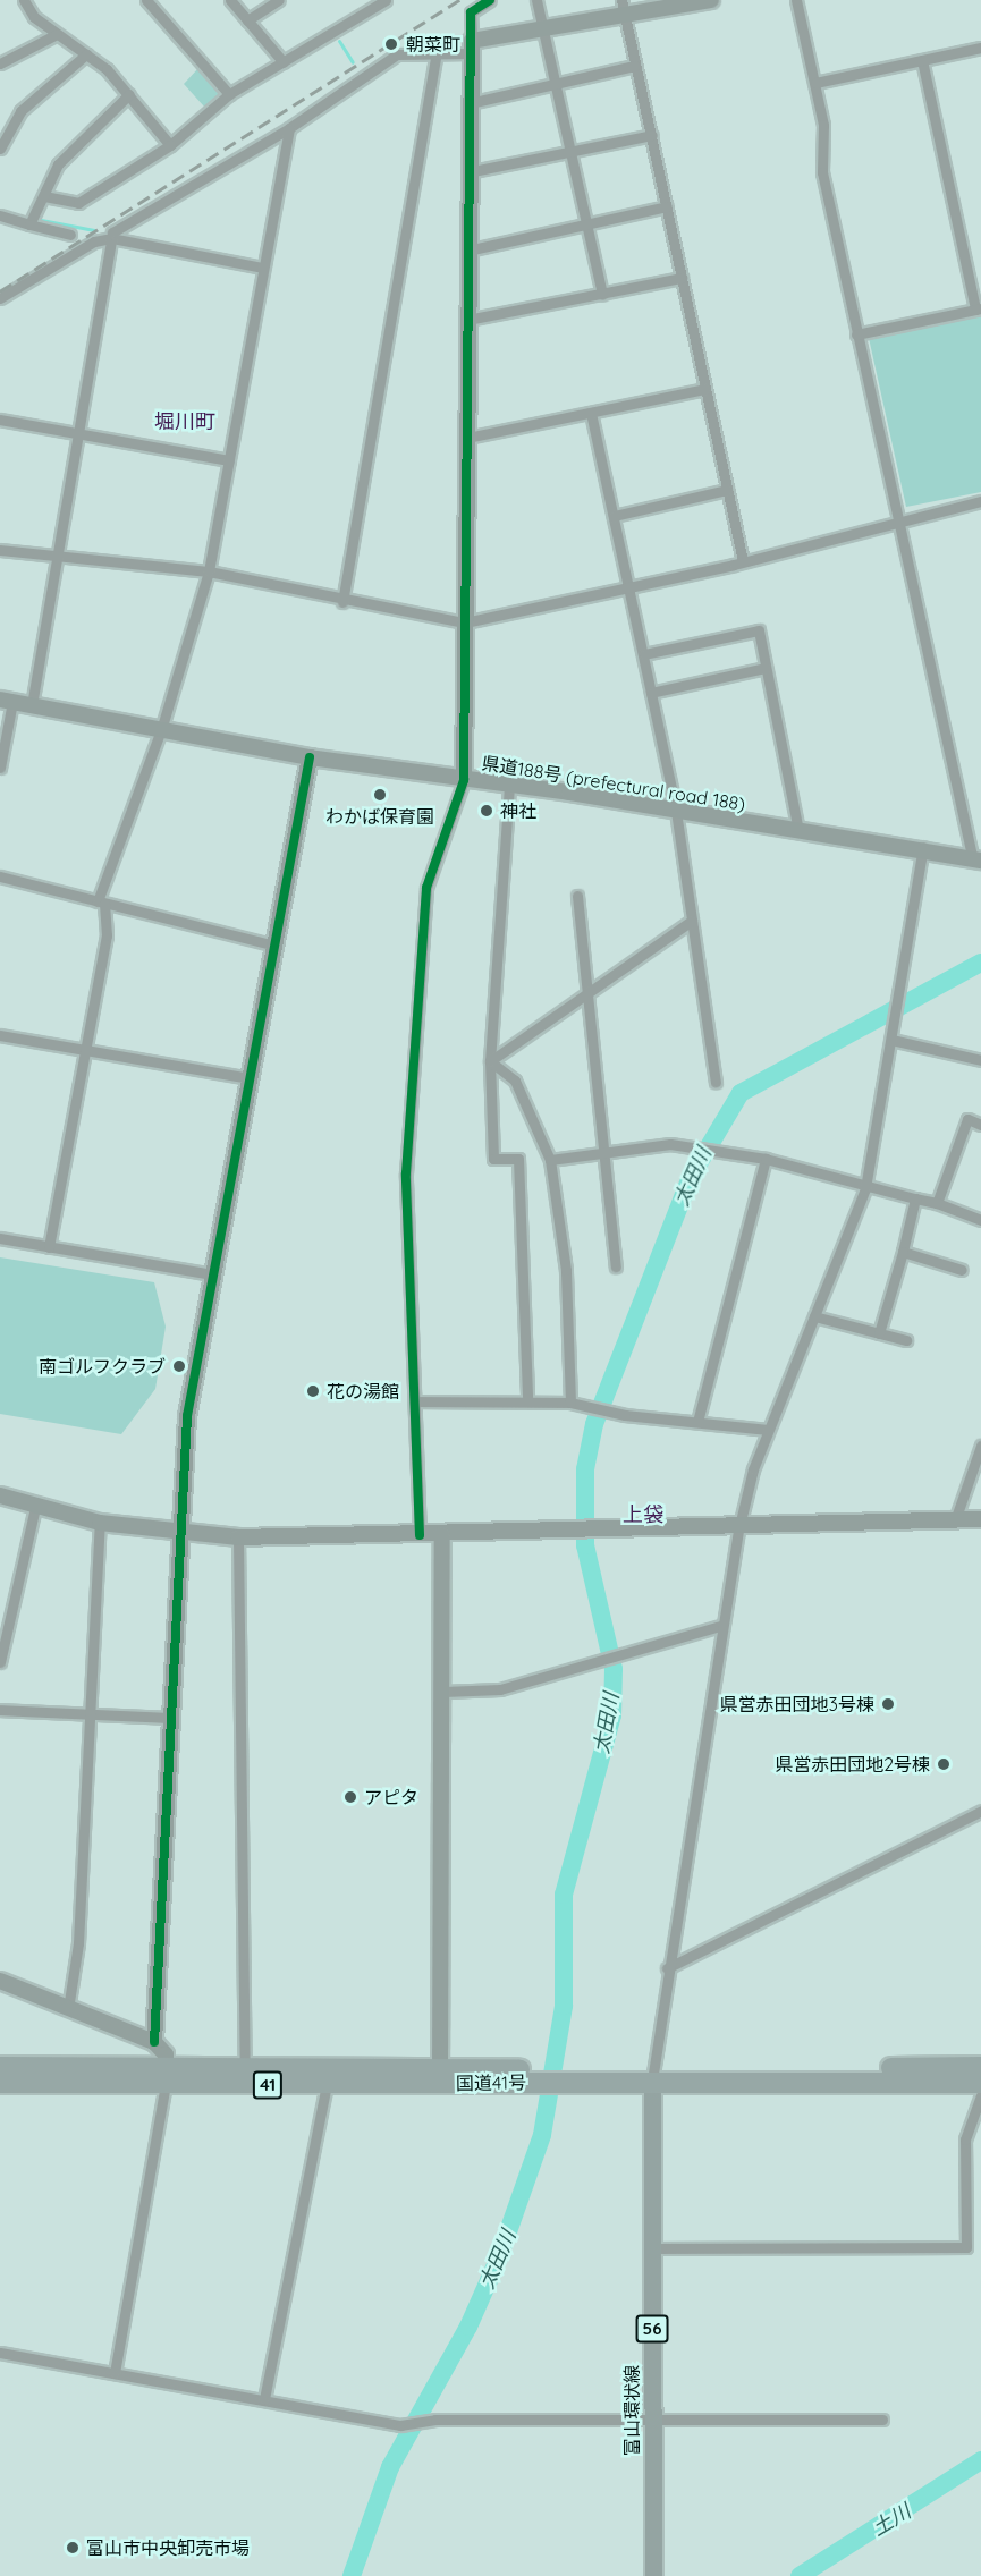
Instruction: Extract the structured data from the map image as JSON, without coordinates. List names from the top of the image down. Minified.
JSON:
{"streets":{"highway":["国道41号","41"],"main road":["56","富山環状線"],"street":["県道188号 (prefectural road 188)"]},"crossings":[["国道41号","富山環状線"]],"districts":["堀川町","上袋"],"water":["太田川","土川"],"places":["朝菜町","わかば保育園","神社","南ゴルフクラブ","花の湯館","県営赤田団地3号棟","県営赤田団地2号棟","アピタ","富山市中央卸売市場"]}
